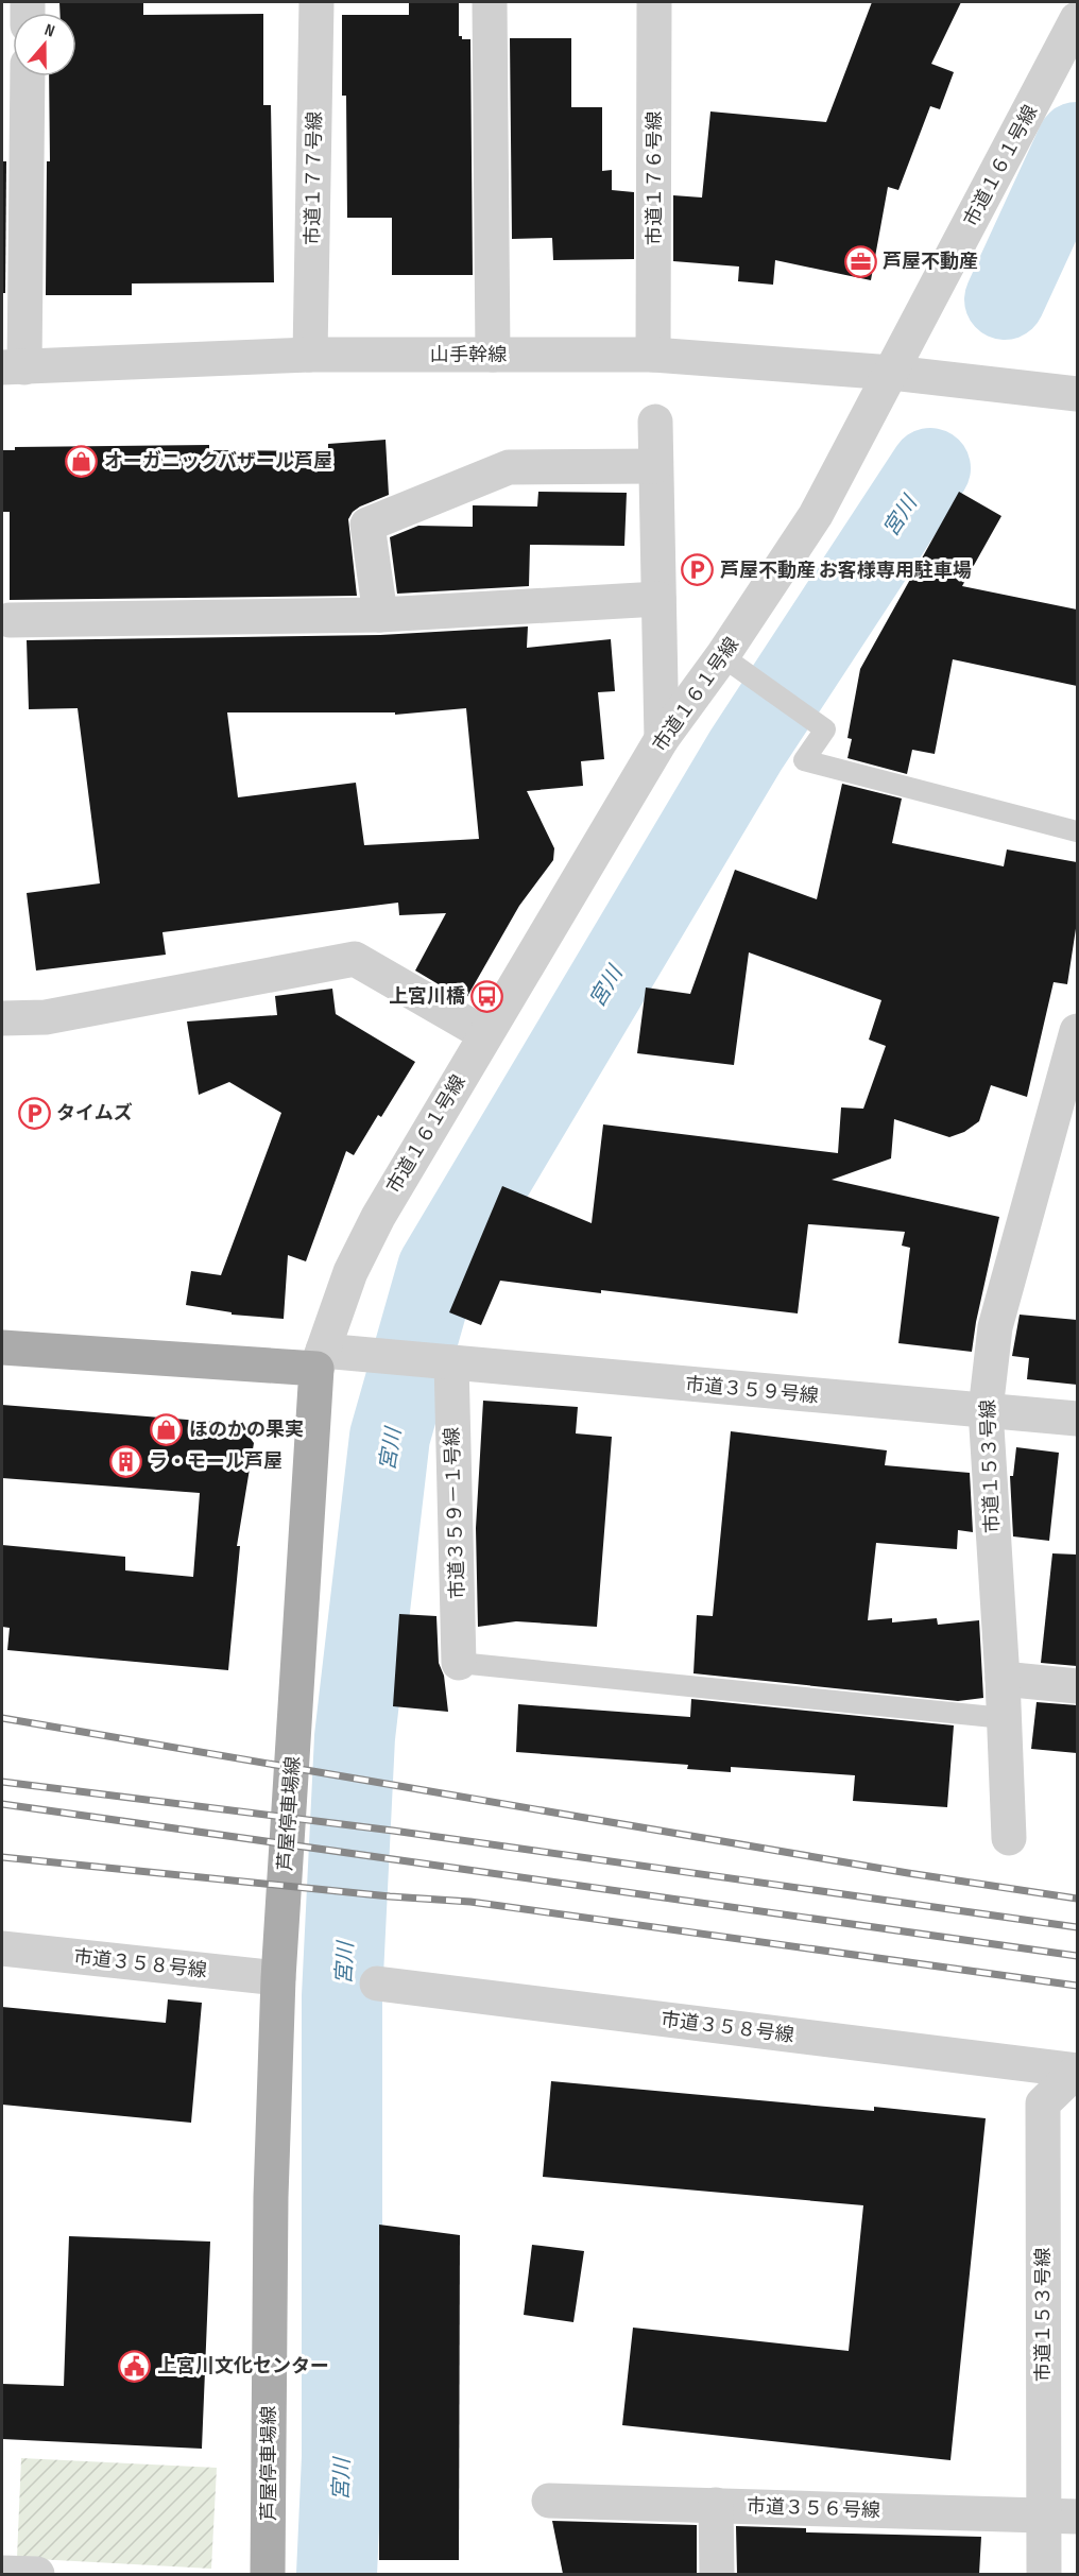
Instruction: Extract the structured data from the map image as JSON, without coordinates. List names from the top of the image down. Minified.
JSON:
{"streets":{"main road":["芦屋停車場線"],"street":["市道１６１号線","市道１７７号線","市道１７６号線","山手幹線","市道３５９号線","市道１５３号線","市道３５９－１号線","市道３５８号線","市道３５６号線"]},"crossings":[["市道１６１号線","山手幹線"],["市道１６１号線","芦屋停車場線"],["市道１７７号線","山手幹線"],["市道１７６号線","山手幹線"],["市道３５９号線","市道１５３号線"],["市道３５９号線","市道３５９－１号線"],["市道１５３号線","市道３５８号線"],["市道１５３号線","市道３５６号線"],["芦屋停車場線","市道３５８号線"]],"water":["宮川"],"places":{"office":["芦屋不動産"],"shop":["オーガニックバザール芦屋","ほのかの果実"],"parking":["芦屋不動産 お客様専用駐車場","タイムズ"],"bus stop":["上宮川橋"],"building":["ラ・モール芦屋"],"public building":["上宮川文化センター"]},"north":"top"}
